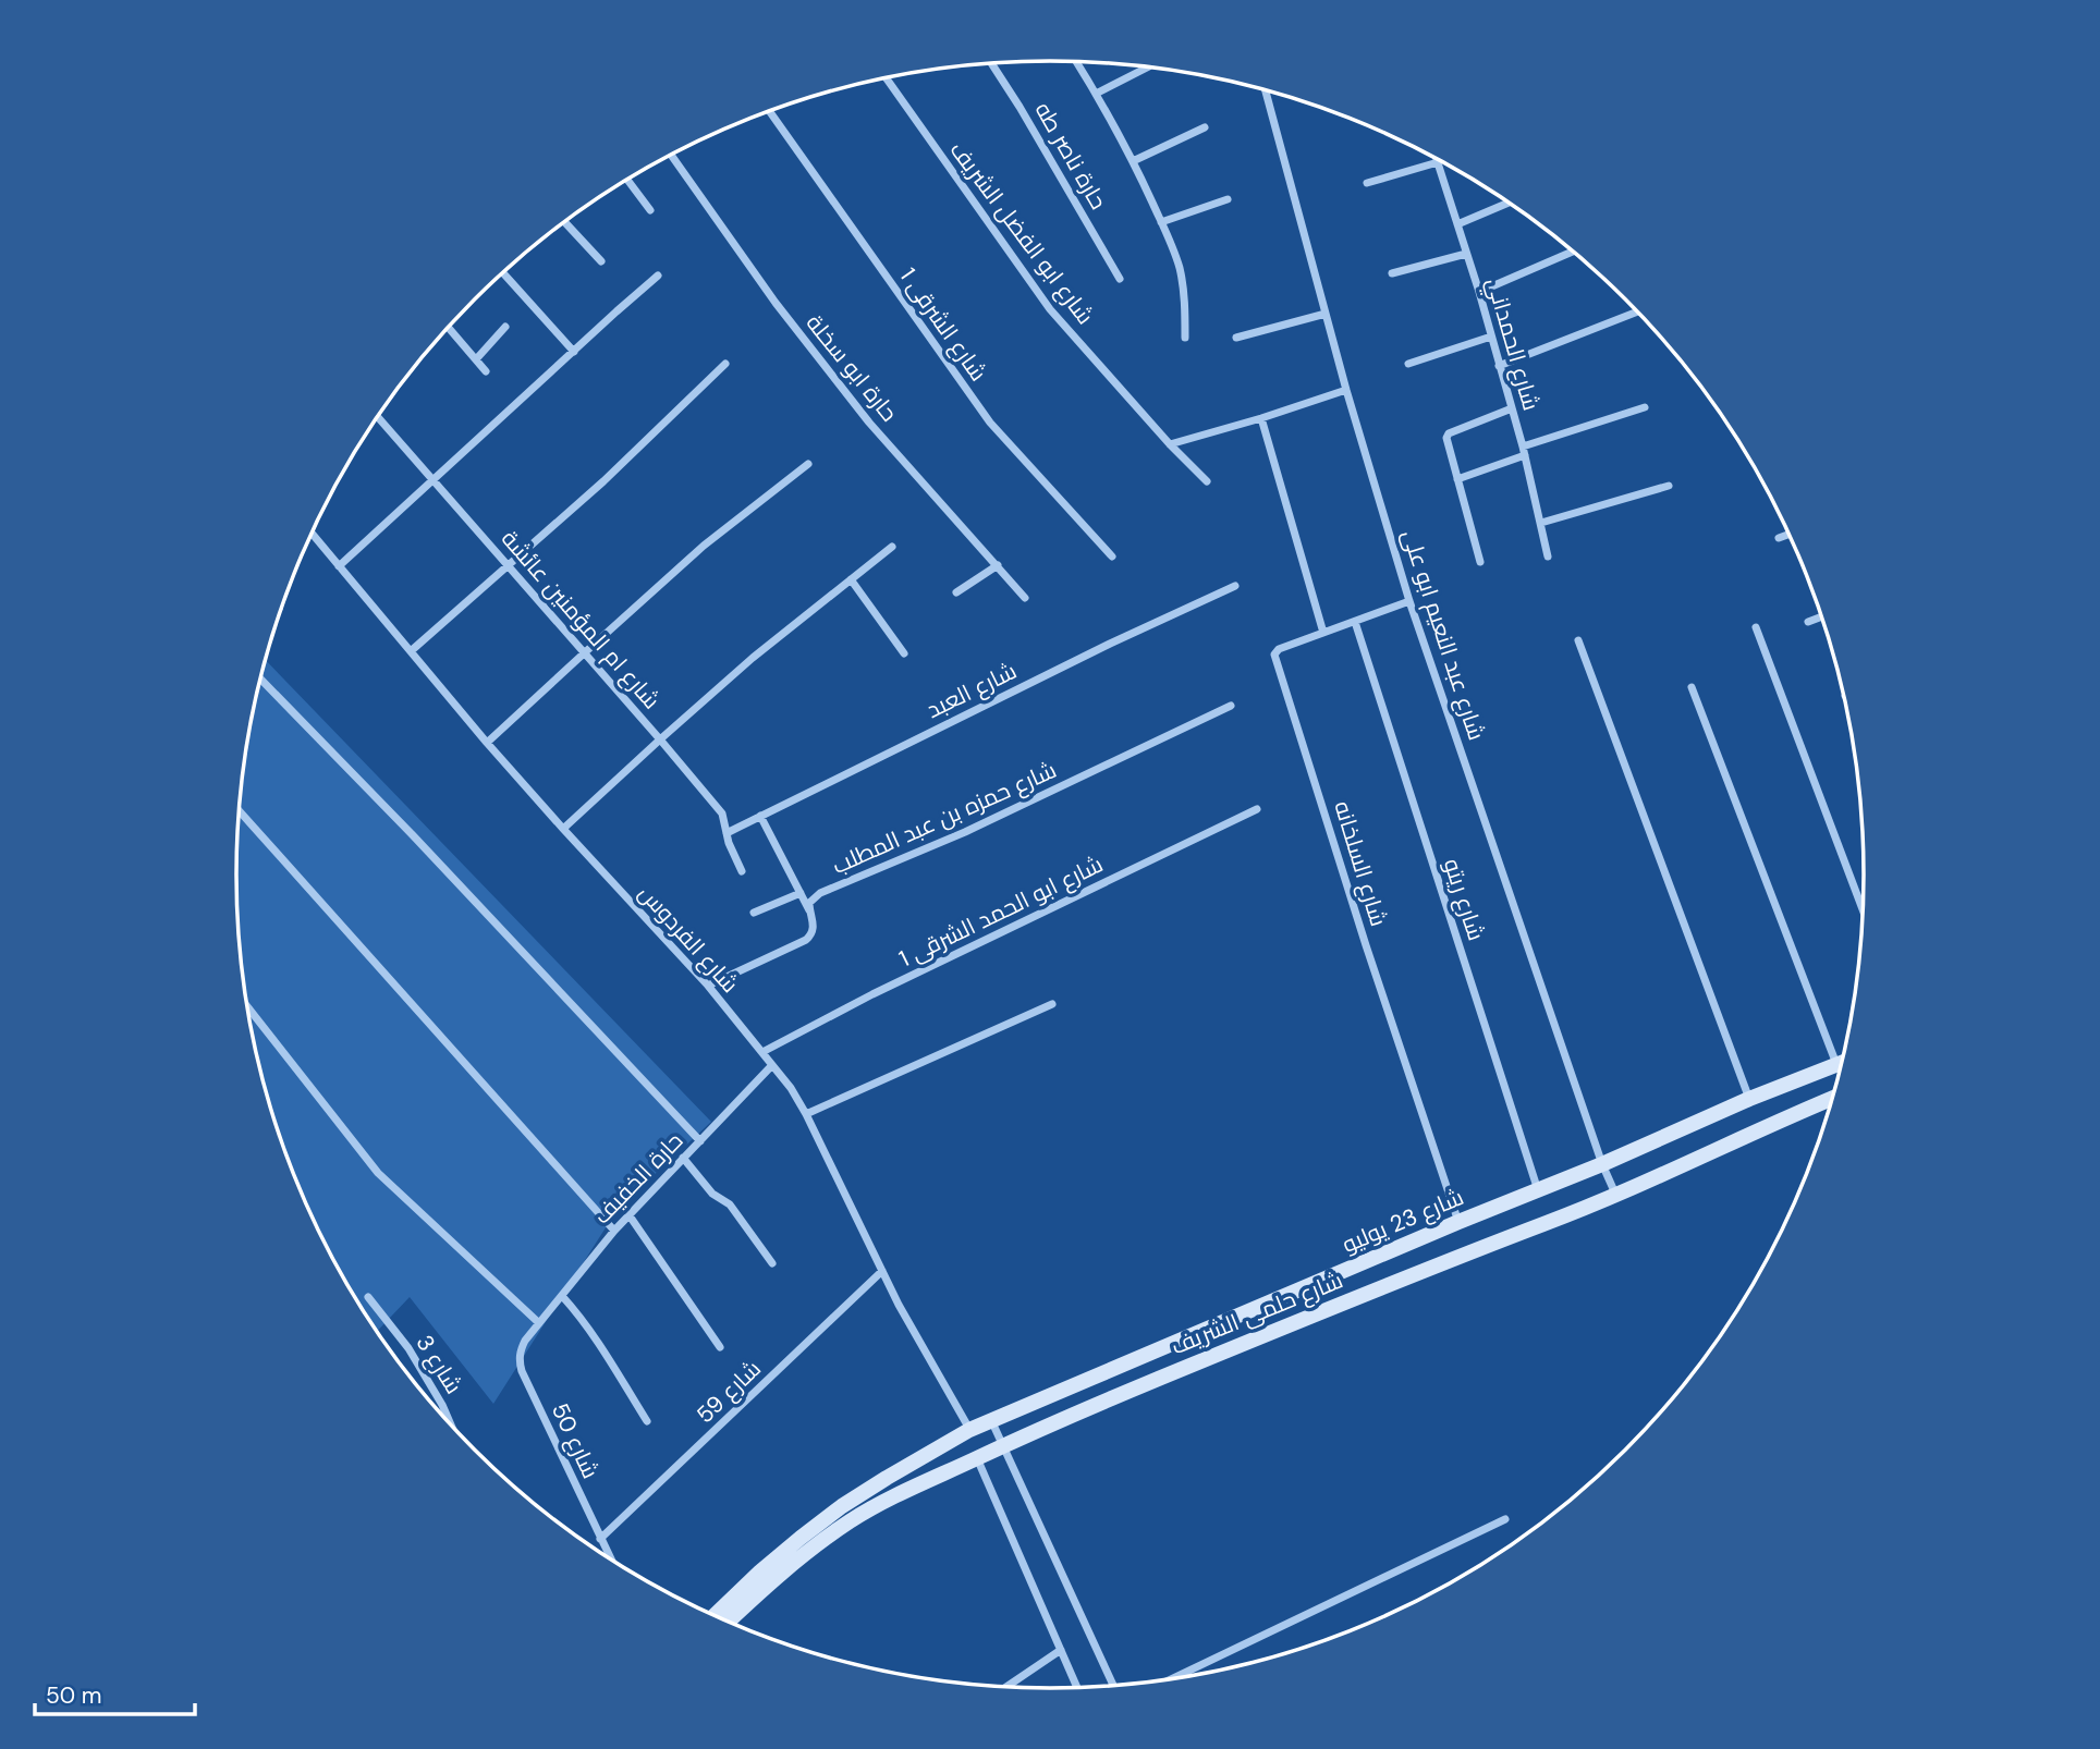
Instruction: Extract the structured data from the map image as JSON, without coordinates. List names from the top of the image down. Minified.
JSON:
{"streets":{"street":["حارة ناصر طه","شارع ابو الفضل الشريف","شارع الشرقى 1","شارع الحمداني","حارة ابو سخلة","شارع ام المؤمنين عائشة","شارع عبد النعيم ابو على","شارع العبد","شارع حمزه بن عبد المطلب","شارع السلخانه","شارع ريتو","شارع ابو الحمد الشرقى 1","شارع الفردوس","حارة الخفيف","شارع 23 يوليو","شارع حلمى الشريف","شارع 3","شارع 59","شارع 50"]},"crossings":[["شارع ام المؤمنين عائشة","شارع العبد"],["شارع عبد النعيم ابو على","شارع السلخانه"],["شارع عبد النعيم ابو على","شارع 23 يوليو"],["شارع عبد النعيم ابو على","شارع حلمى الشريف"],["شارع حمزه بن عبد المطلب","شارع الفردوس"],["شارع السلخانه","شارع ريتو"],["شارع السلخانه","شارع 23 يوليو"],["شارع ريتو","شارع 23 يوليو"],["شارع ابو الحمد الشرقى 1","شارع الفردوس"],["شارع الفردوس","حارة الخفيف"],["شارع الفردوس","شارع 23 يوليو"],["شارع الفردوس","شارع 59"],["حارة الخفيف","شارع 50"],["شارع 59","شارع 50"]],"scale_bar":"50 m"}
